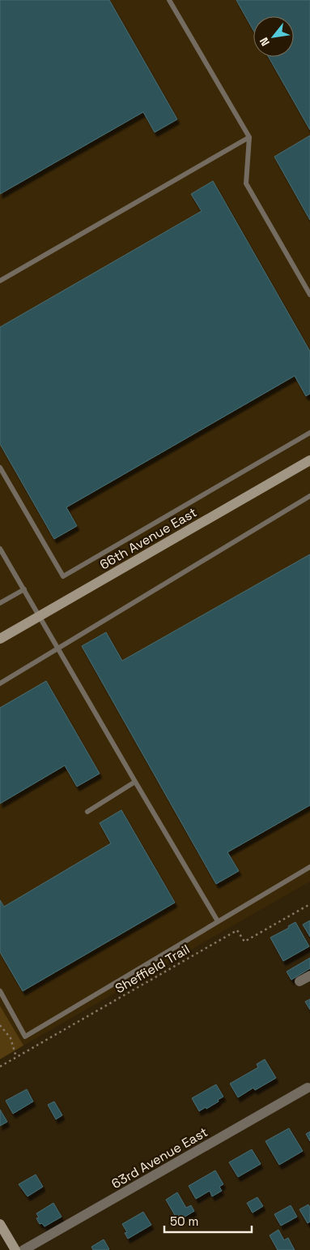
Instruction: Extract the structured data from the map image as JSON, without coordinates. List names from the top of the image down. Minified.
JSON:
{"streets":{"street":["66th Avenue East","63rd Avenue East"],"path":["Sheffield Trail"]},"scale_bar":"50 m","north":"bottom left"}
